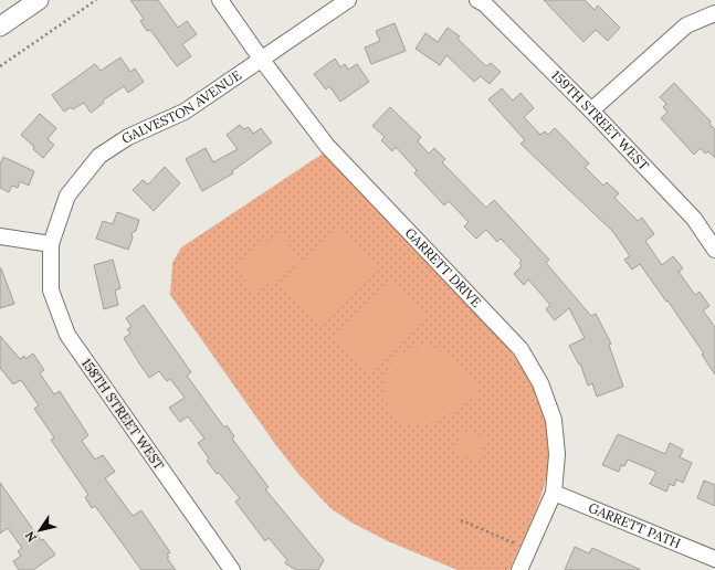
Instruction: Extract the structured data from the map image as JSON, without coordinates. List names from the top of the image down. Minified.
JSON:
{"streets":{"street":["GALVESTON AVENUE","159TH STREET WEST","GARRETT DRIVE","158TH STREET WEST","GARRETT PATH"]},"crossings":[["GALVESTON AVENUE","GARRETT DRIVE"],["GALVESTON AVENUE","158TH STREET WEST"],["GARRETT DRIVE","GARRETT PATH"]],"north":"bottom left"}
